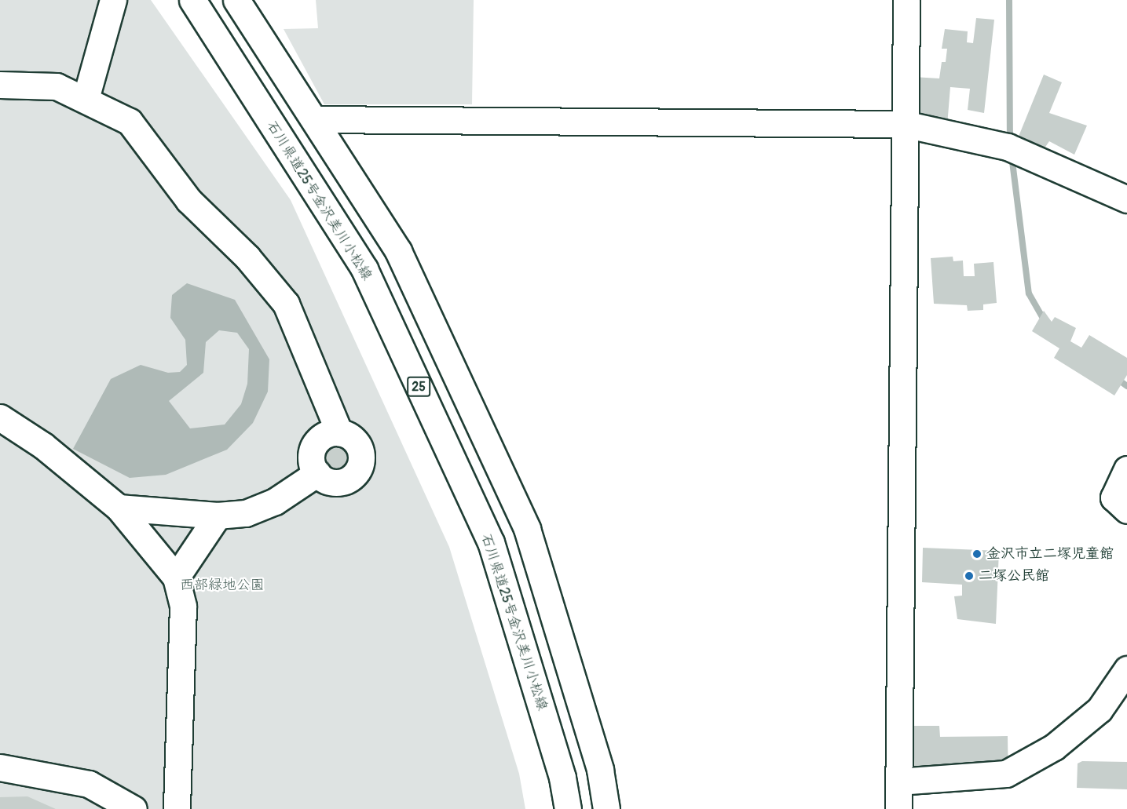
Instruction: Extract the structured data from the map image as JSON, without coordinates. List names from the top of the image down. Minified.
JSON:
{"streets":{"street":["石川県道25号金沢美川小松線","25"]},"parks":["西部緑地公園"],"places":["金沢市立二塚児童館","二塚公民館"]}
